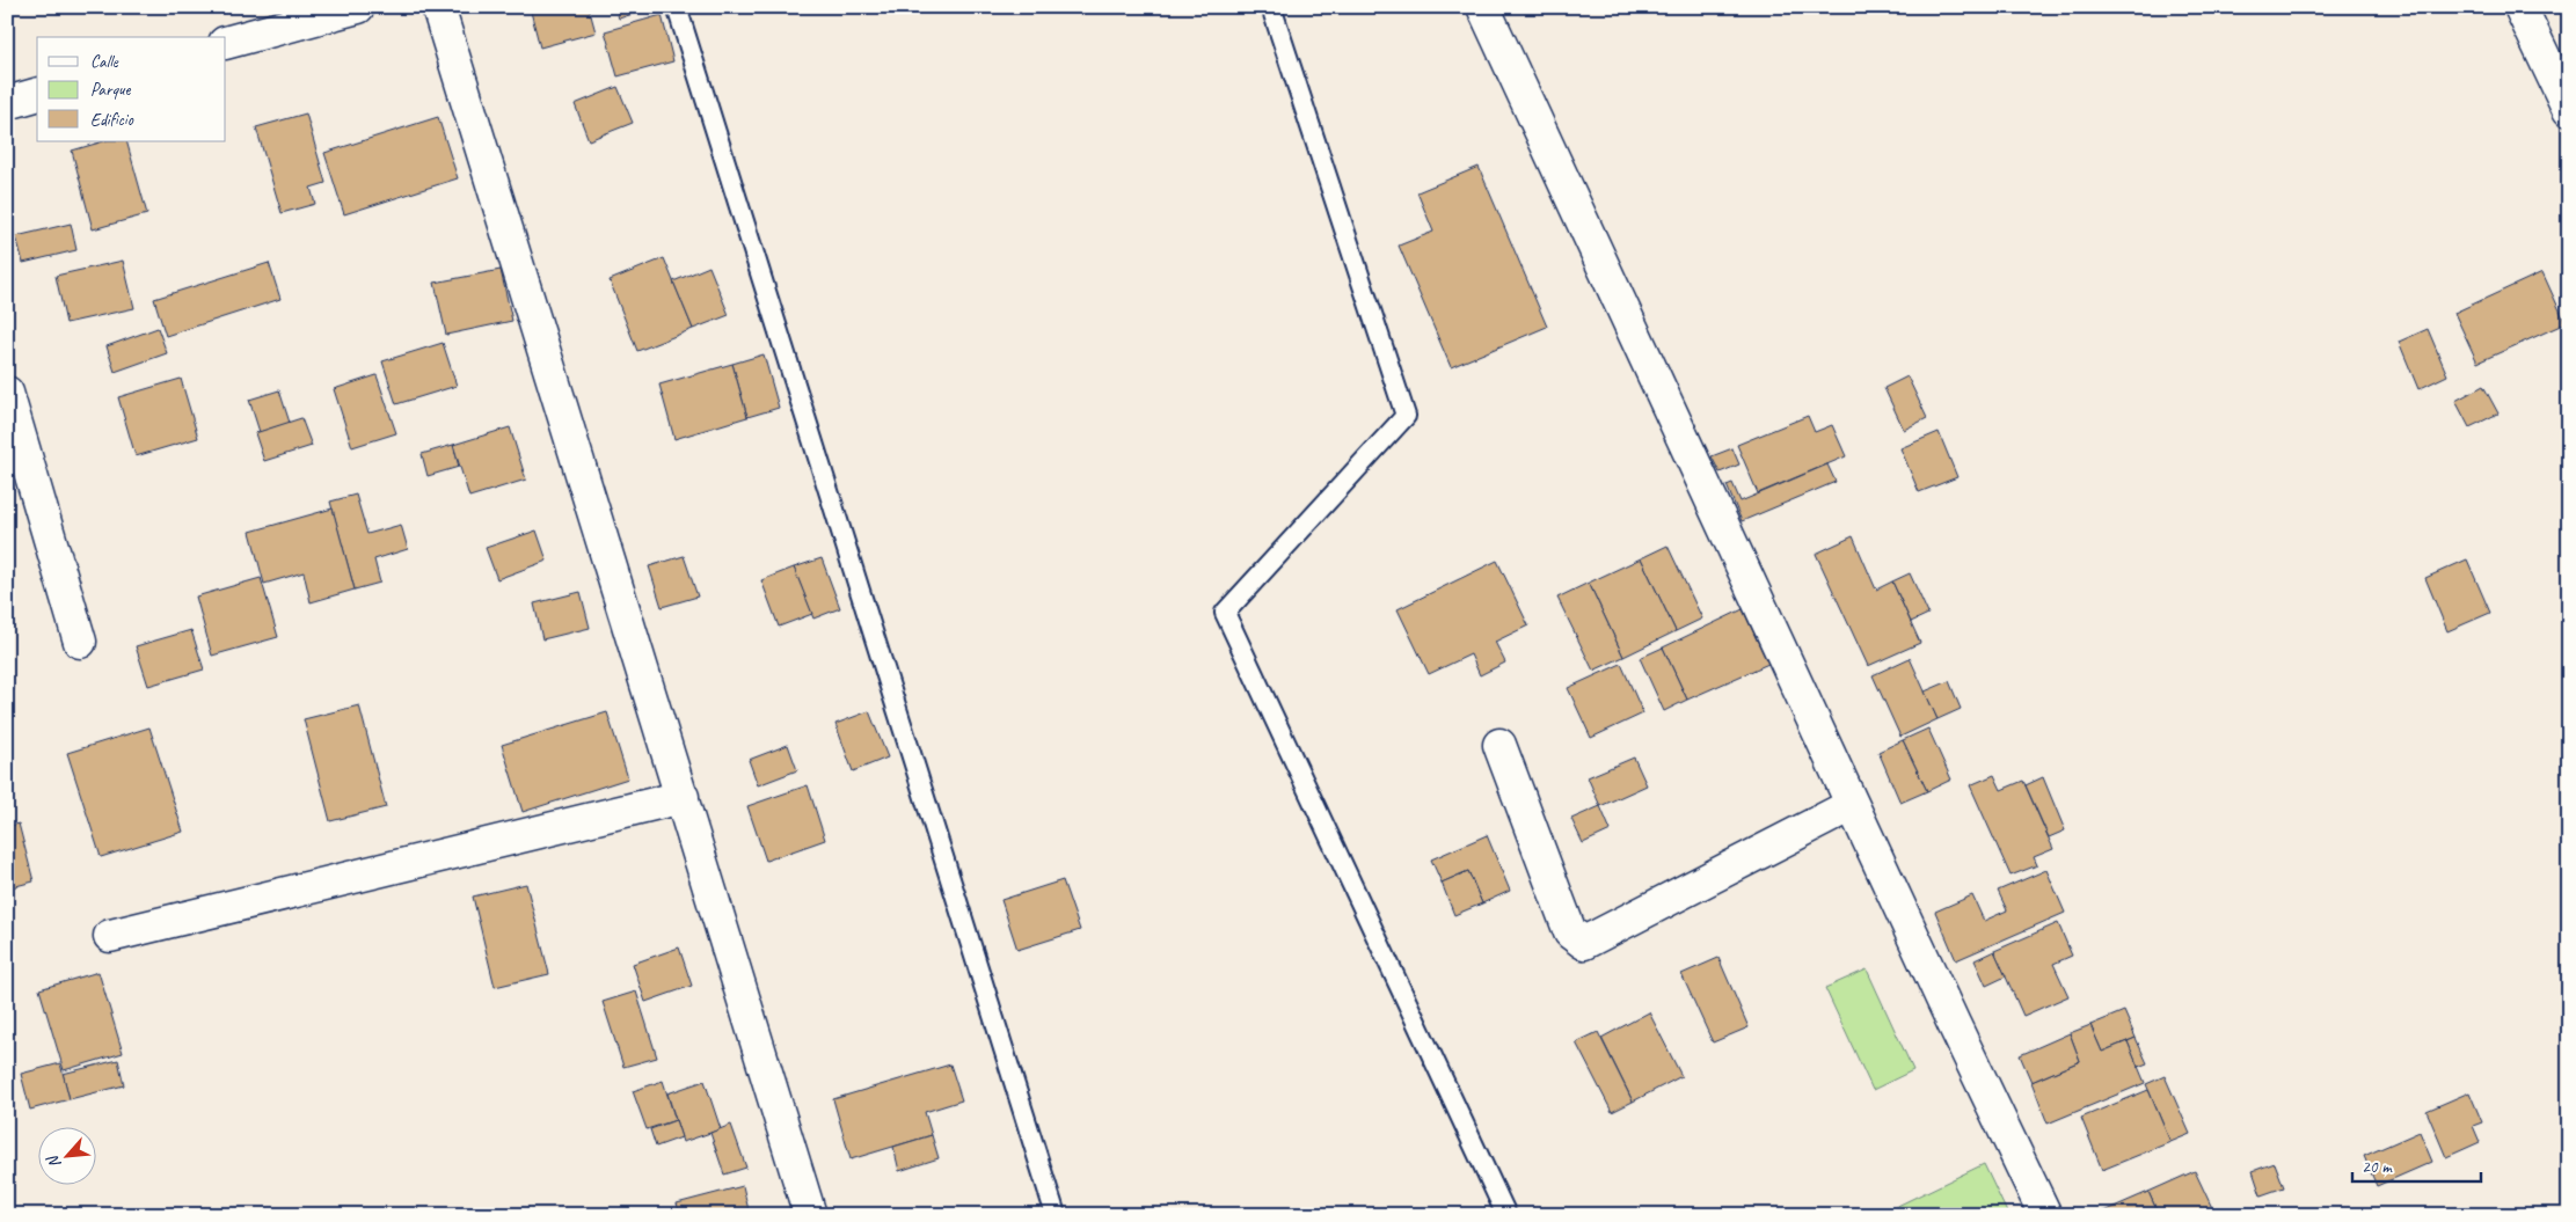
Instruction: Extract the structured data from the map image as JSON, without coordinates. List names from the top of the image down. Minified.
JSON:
{"legend":["Calle","Parque","Edificio"],"scale_bar":"20 m","north":"bottom left"}
